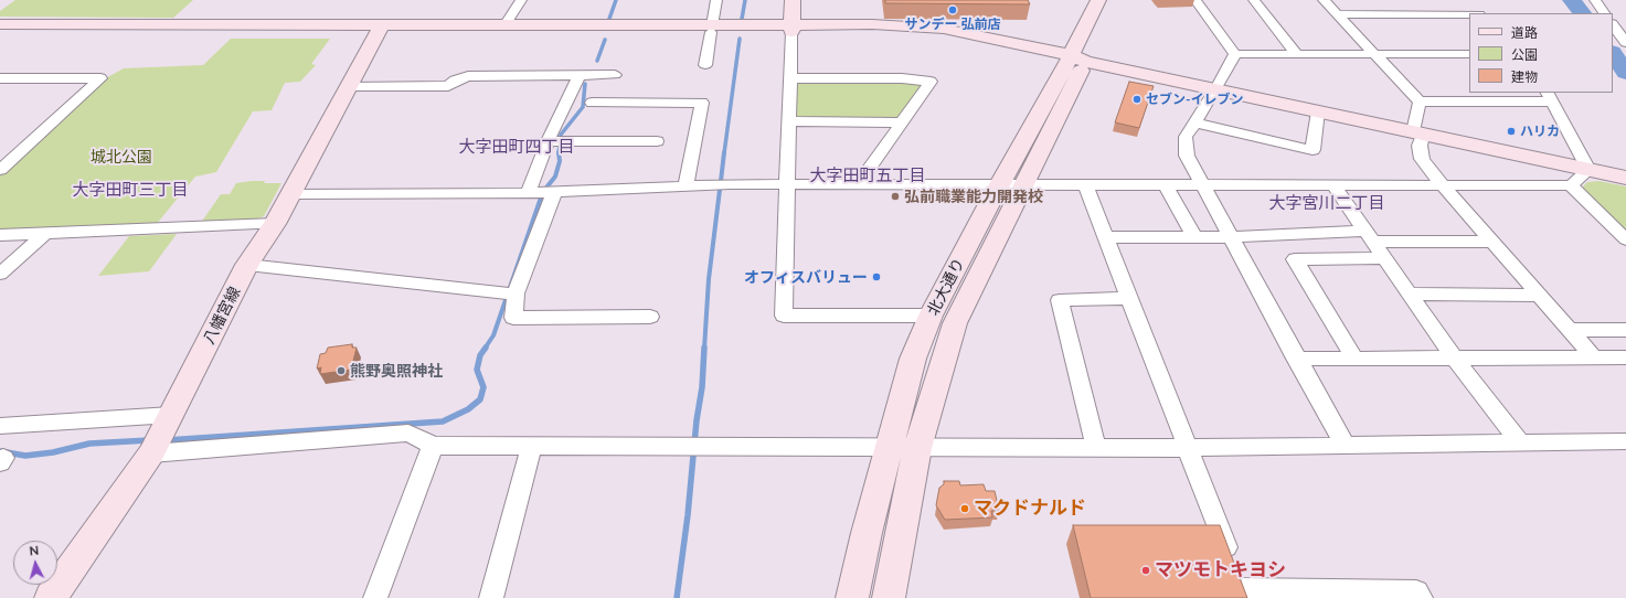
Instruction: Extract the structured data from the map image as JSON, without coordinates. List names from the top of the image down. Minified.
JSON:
{"streets":{"street":["北大通り","八幡宮線"]},"districts":["大字田町四丁目","大字田町五丁目","大字田町三丁目","大字宮川二丁目"],"parks":["城北公園"],"places":["サンデー 弘前店","セブン-イレブン","ハリカ","弘前職業能力開発校","オフィスバリュー","熊野奥照神社","マクドナルド","マツモトキヨシ"],"legend":["道路","公園","建物"],"north":"top"}
